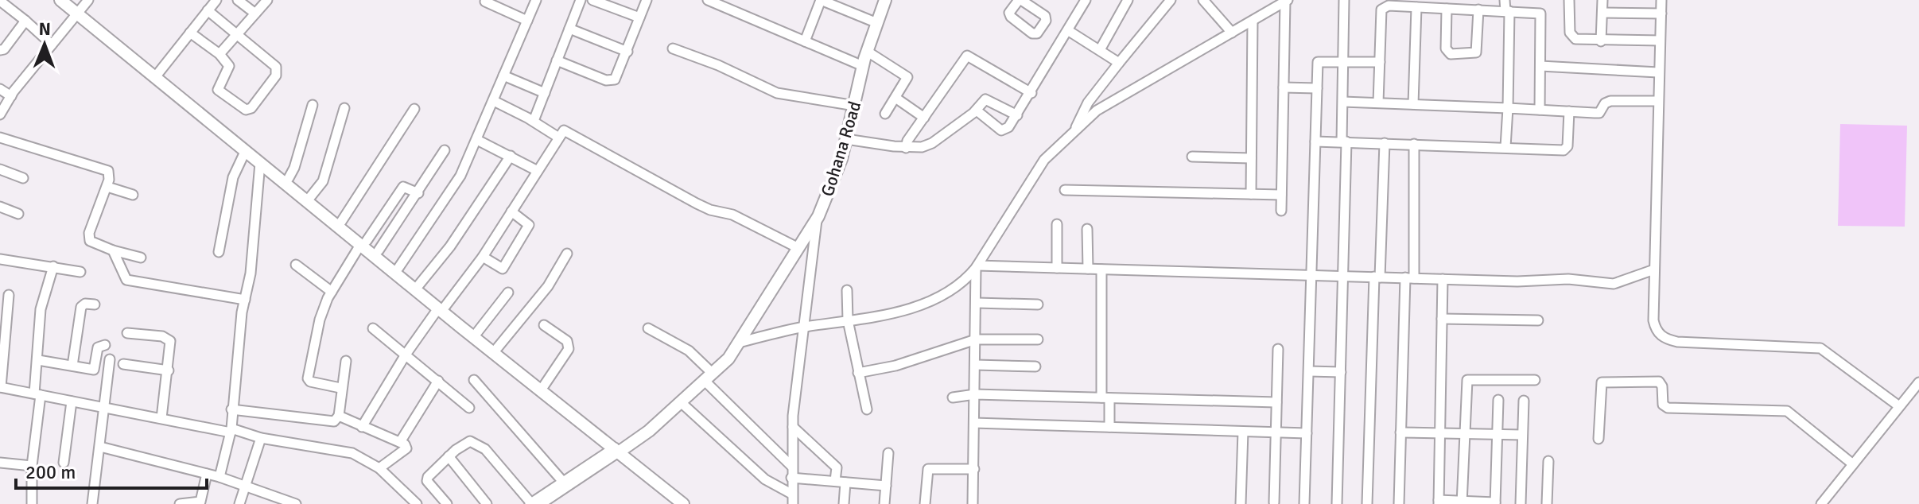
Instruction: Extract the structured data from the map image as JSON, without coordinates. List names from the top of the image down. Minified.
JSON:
{"streets":{"main road":["Gohana Road"]},"scale_bar":"200 m","north":"top"}
